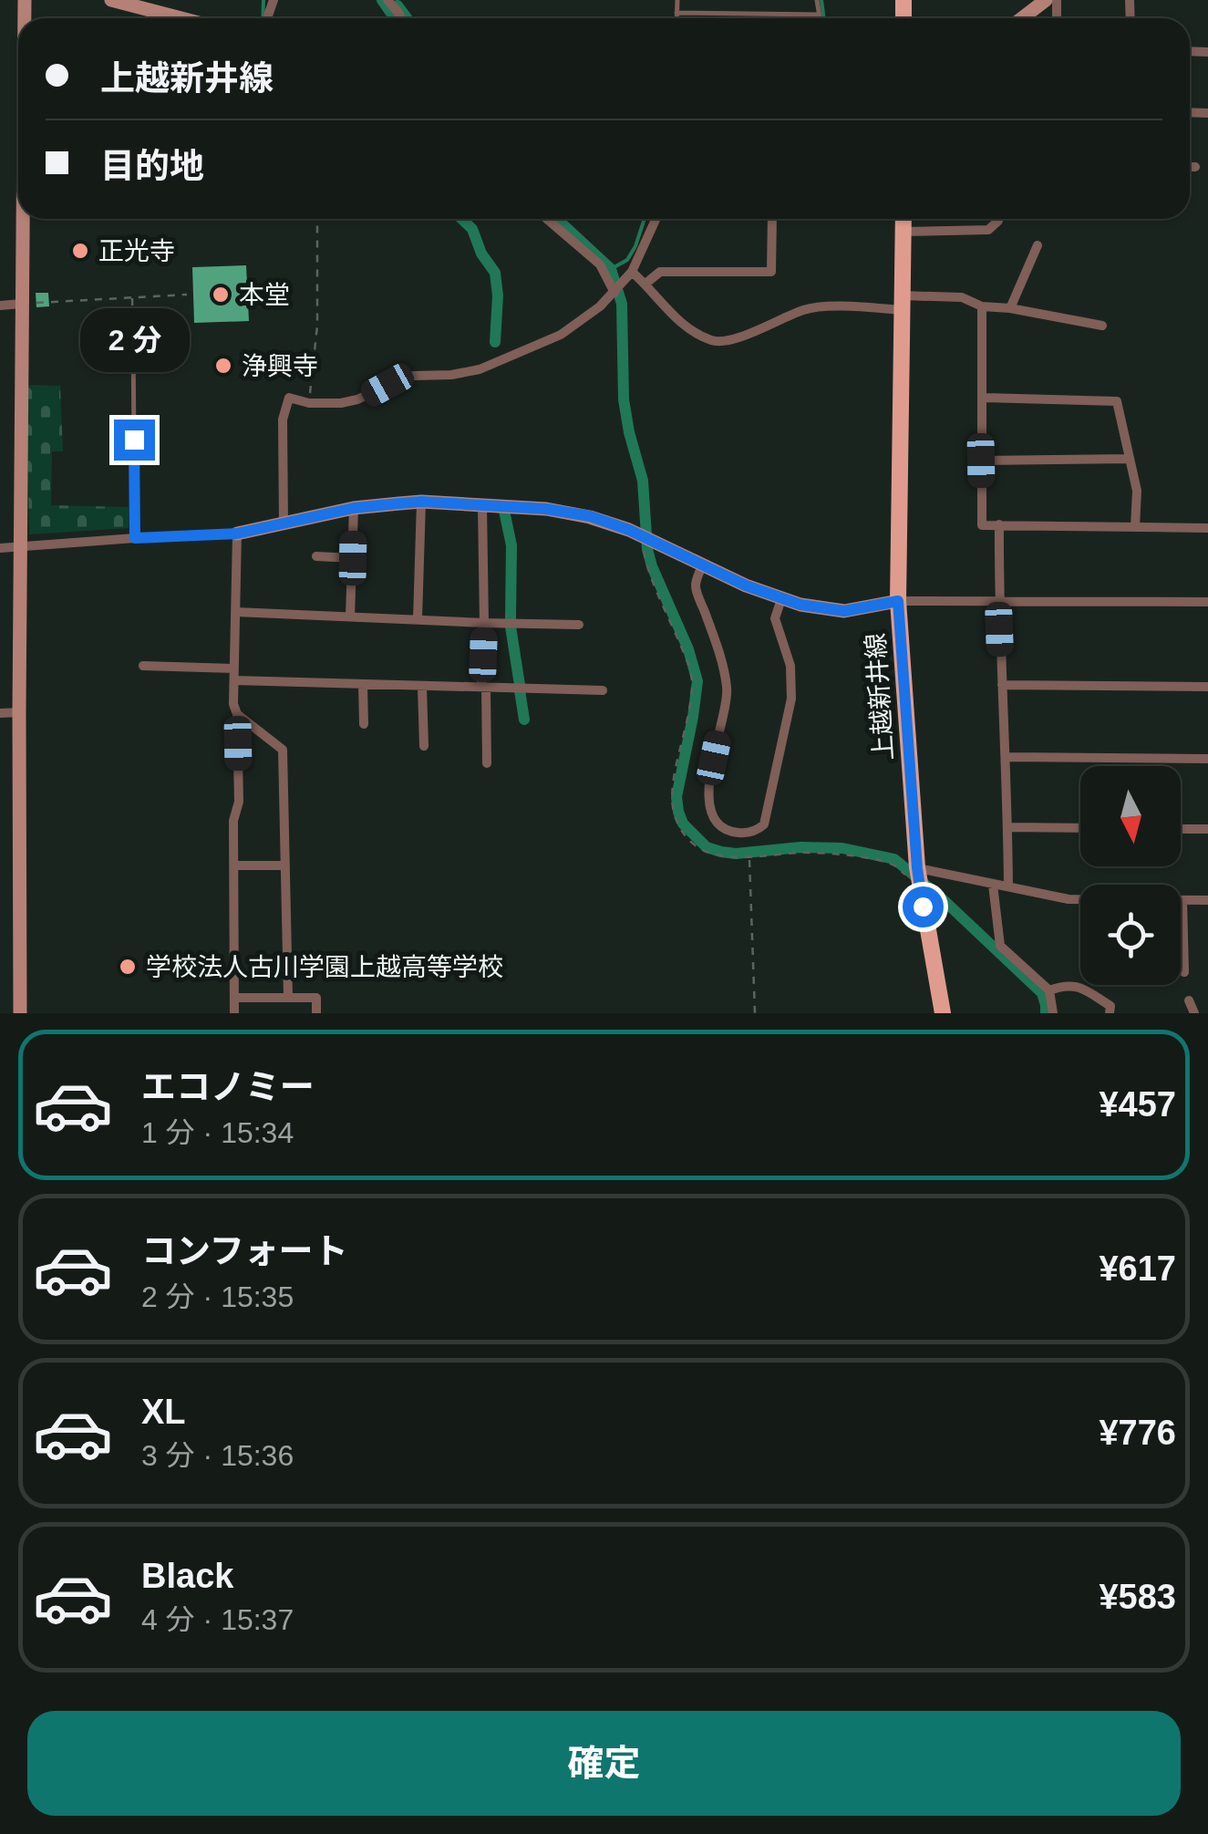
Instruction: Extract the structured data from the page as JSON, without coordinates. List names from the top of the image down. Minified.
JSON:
{"streets":{"main road":["上越新井線"]},"places":["正光寺","本堂","浄興寺","学校法人古川学園上越高等学校"],"north":"bottom","page":{"banner":["上越新井線","目的地"],"bubble":"2 分","list":[{"name":"エコノミー","note":"1 分 · 15:34","value":"¥457"},{"name":"コンフォート","note":"2 分 · 15:35","value":"¥617"},{"name":"XL","note":"3 分 · 15:36","value":"¥776"},{"name":"Black","note":"4 分 · 15:37","value":"¥583"}],"buttons":"確定"}}
